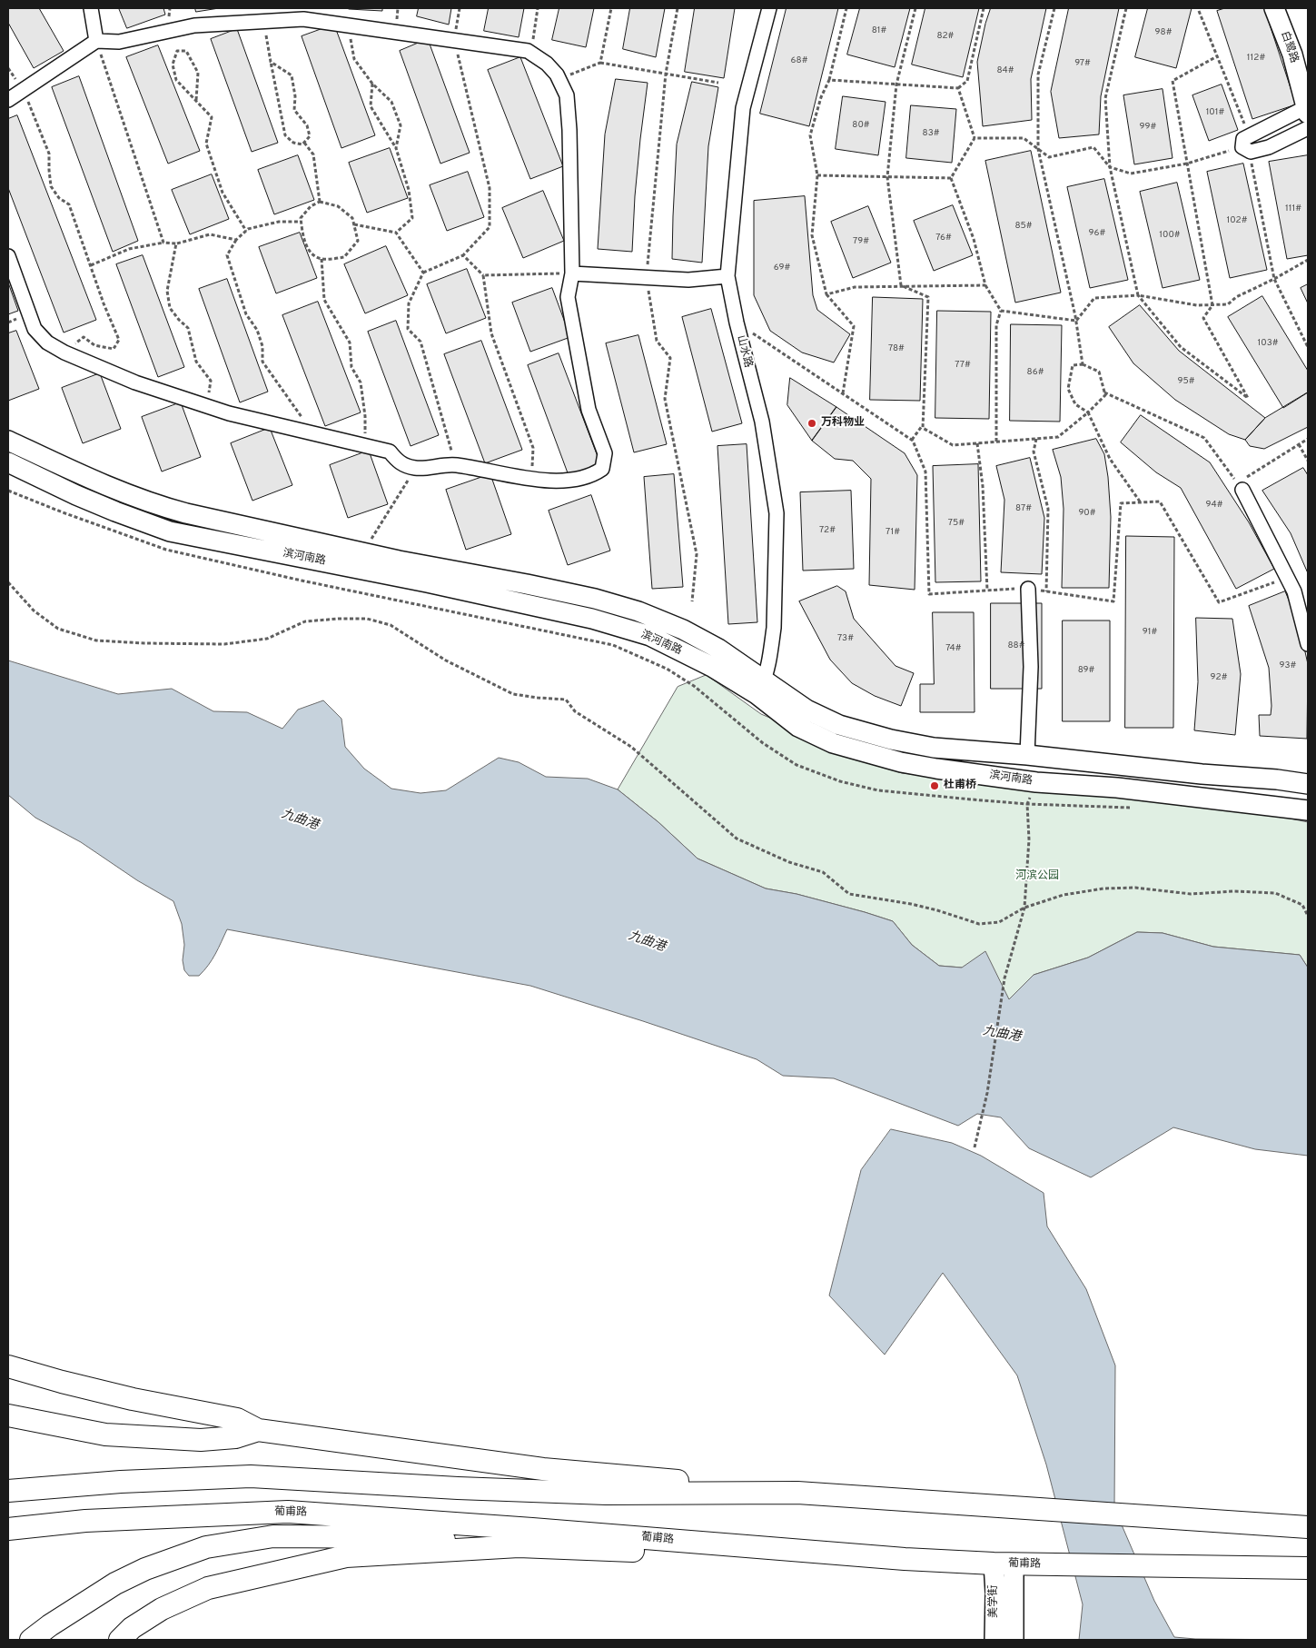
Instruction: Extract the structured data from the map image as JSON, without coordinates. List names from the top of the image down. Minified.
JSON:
{"streets":{"main road":["葡甫路"],"street":["白鹭路","山水路","滨河南路","美学街"]},"crossings":[["山水路","滨河南路"],["葡甫路","美学街"]],"water":["九曲港"],"parks":["河滨公园"],"places":["万科物业","杜甫桥"],"house_numbers":["81#","98#","82#","112#","68#","97#","84#","101#","80#","99#","83#","111#","102#","85#","96#","100#","76#","79#","69#","103#","78#","77#","86#","95#","94#","87#","90#","75#","72#","71#","91#","73#","88#","74#","93#","89#","92#"]}
